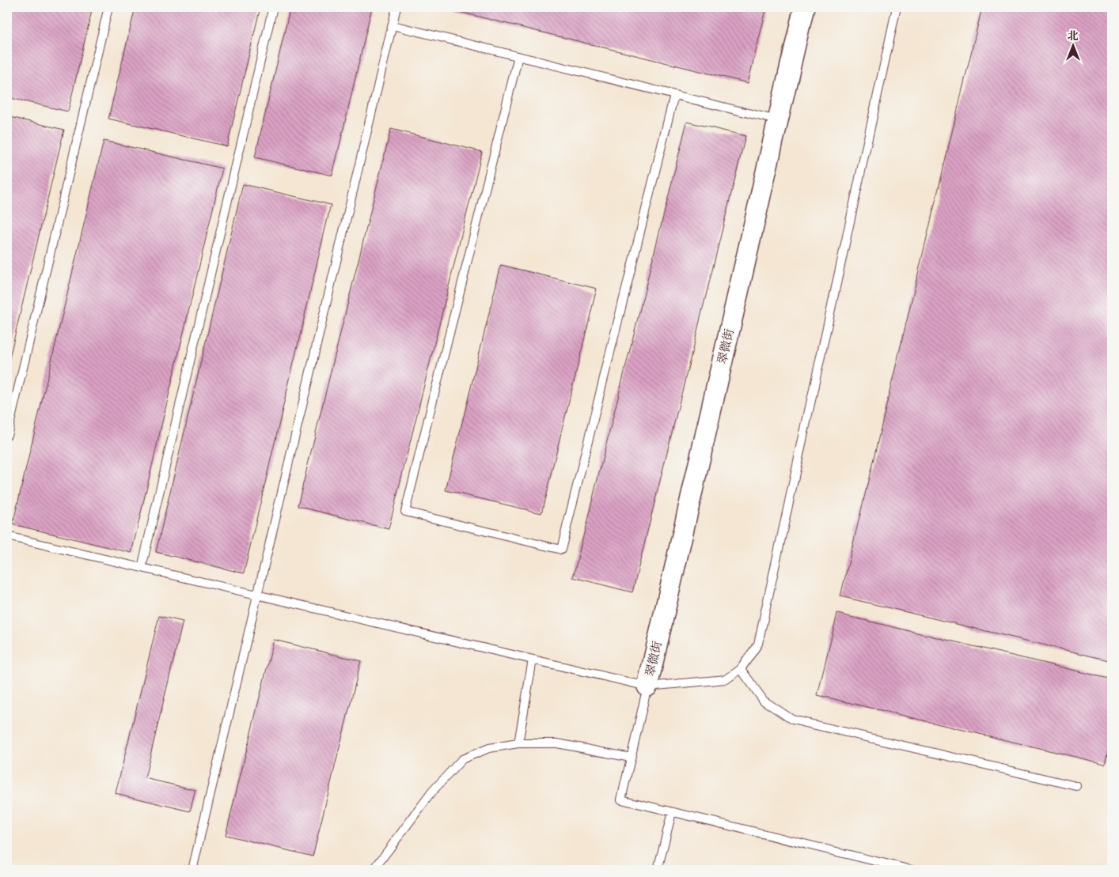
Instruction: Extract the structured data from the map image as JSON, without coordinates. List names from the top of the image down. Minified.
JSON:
{"streets":{"street":["翠微街"]},"north":"top"}
